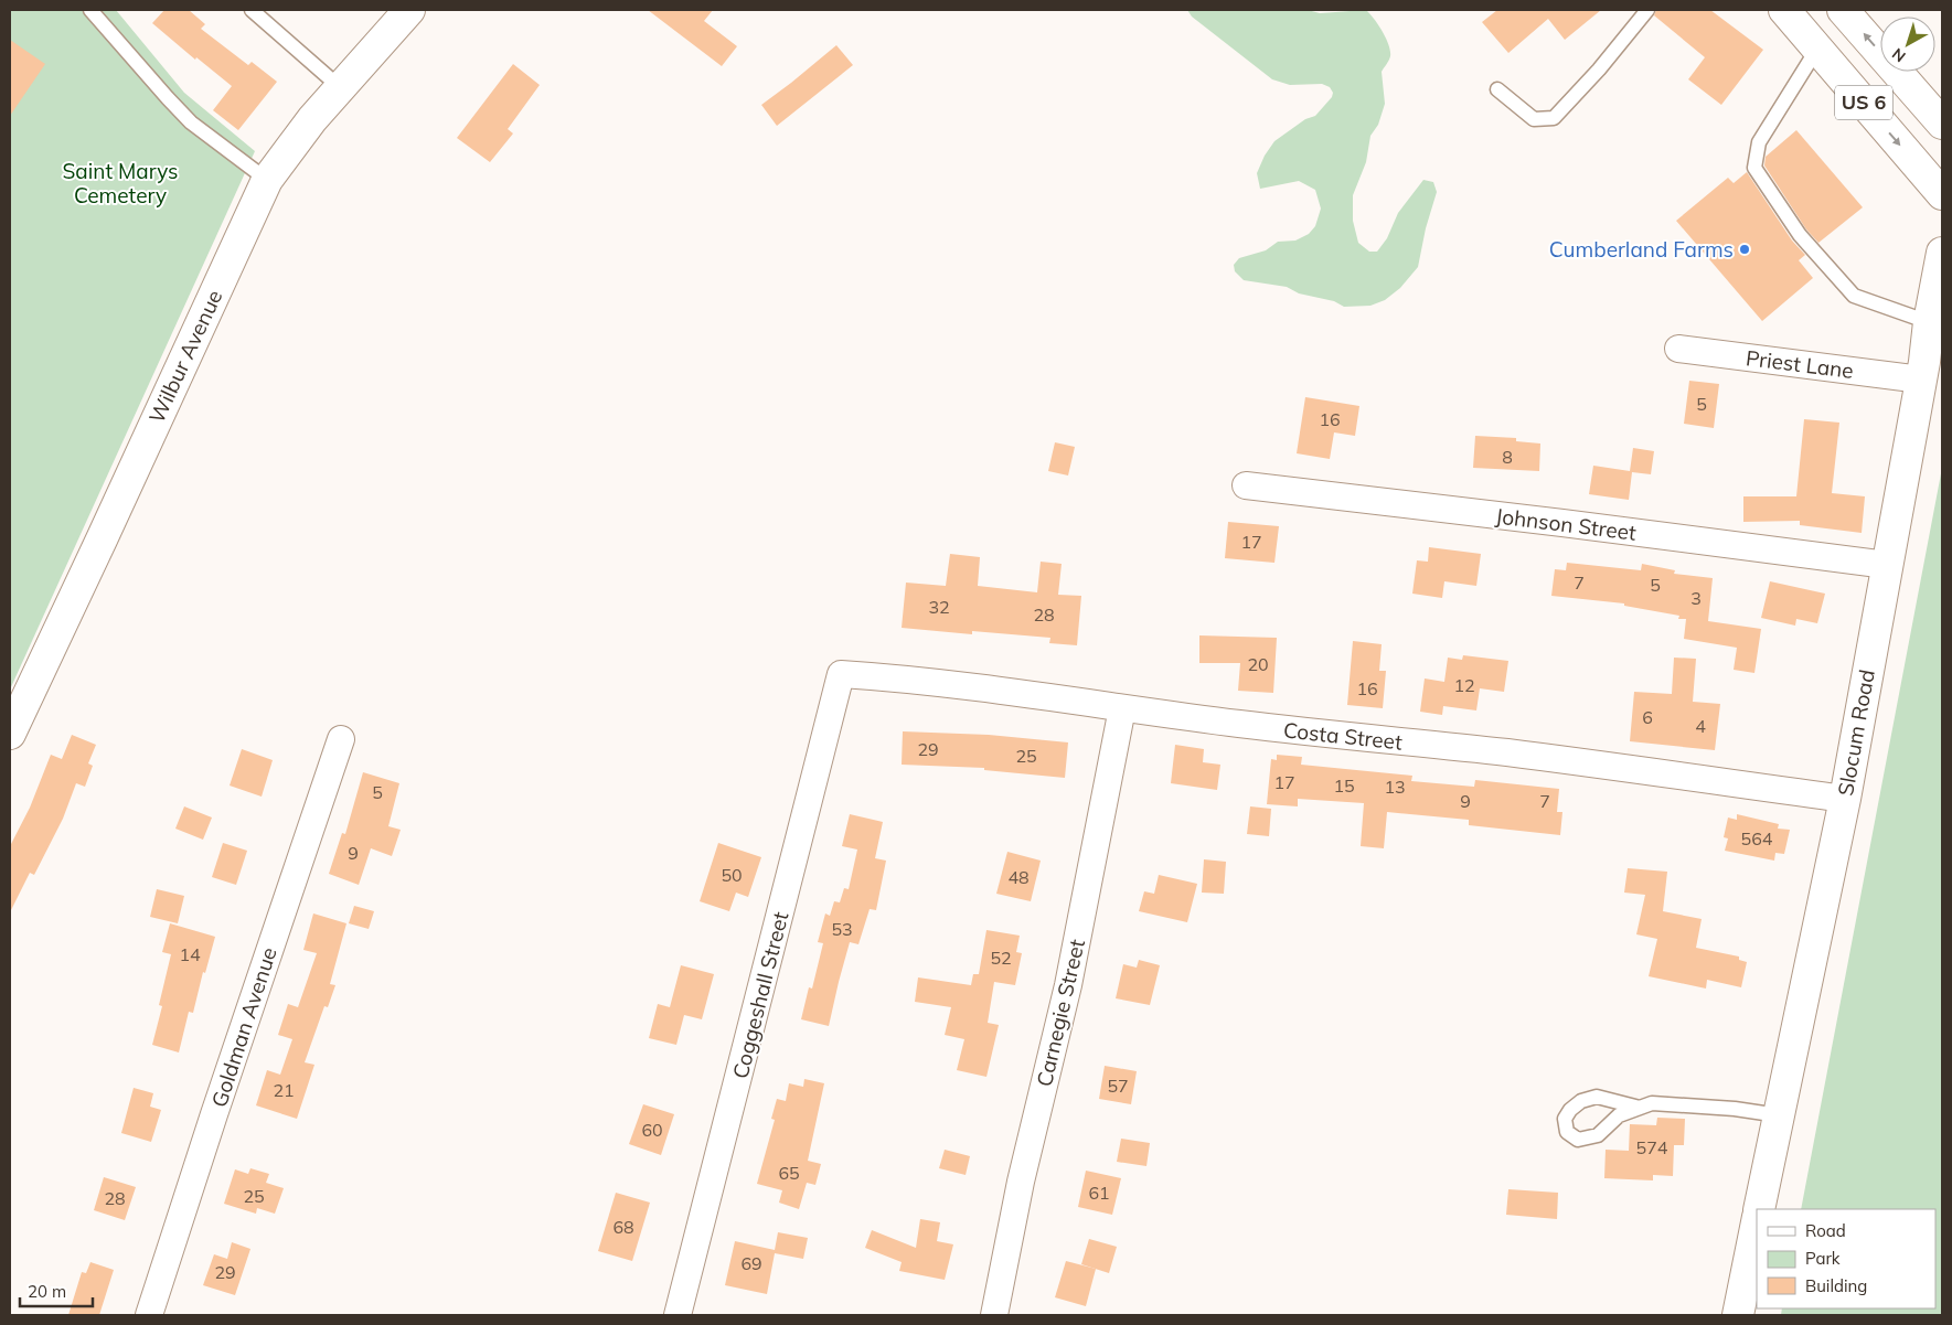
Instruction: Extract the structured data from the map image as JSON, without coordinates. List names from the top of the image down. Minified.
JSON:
{"streets":{"main road":["US 6","Wilbur Avenue","Slocum Road"],"street":["Priest Lane","Johnson Street","Costa Street","Coggeshall Street","Carnegie Street","Goldman Avenue"]},"crossings":[["Priest Lane","Slocum Road"],["Johnson Street","Slocum Road"],["Slocum Road","Costa Street"],["Costa Street","Coggeshall Street"],["Costa Street","Carnegie Street"]],"parks":["Saint Marys Cemetery"],"places":["Cumberland Farms"],"house_numbers":["5","16","8","17","7","5","3","32","28","20","12","16","6","4","29","25","17","15","13","5","9","7","564","9","50","48","53","14","52","57","21","60","574","65","61","25","28","68","69","29"],"legend":["Road","Park","Building"],"scale_bar":"20 m","north":"bottom left"}
